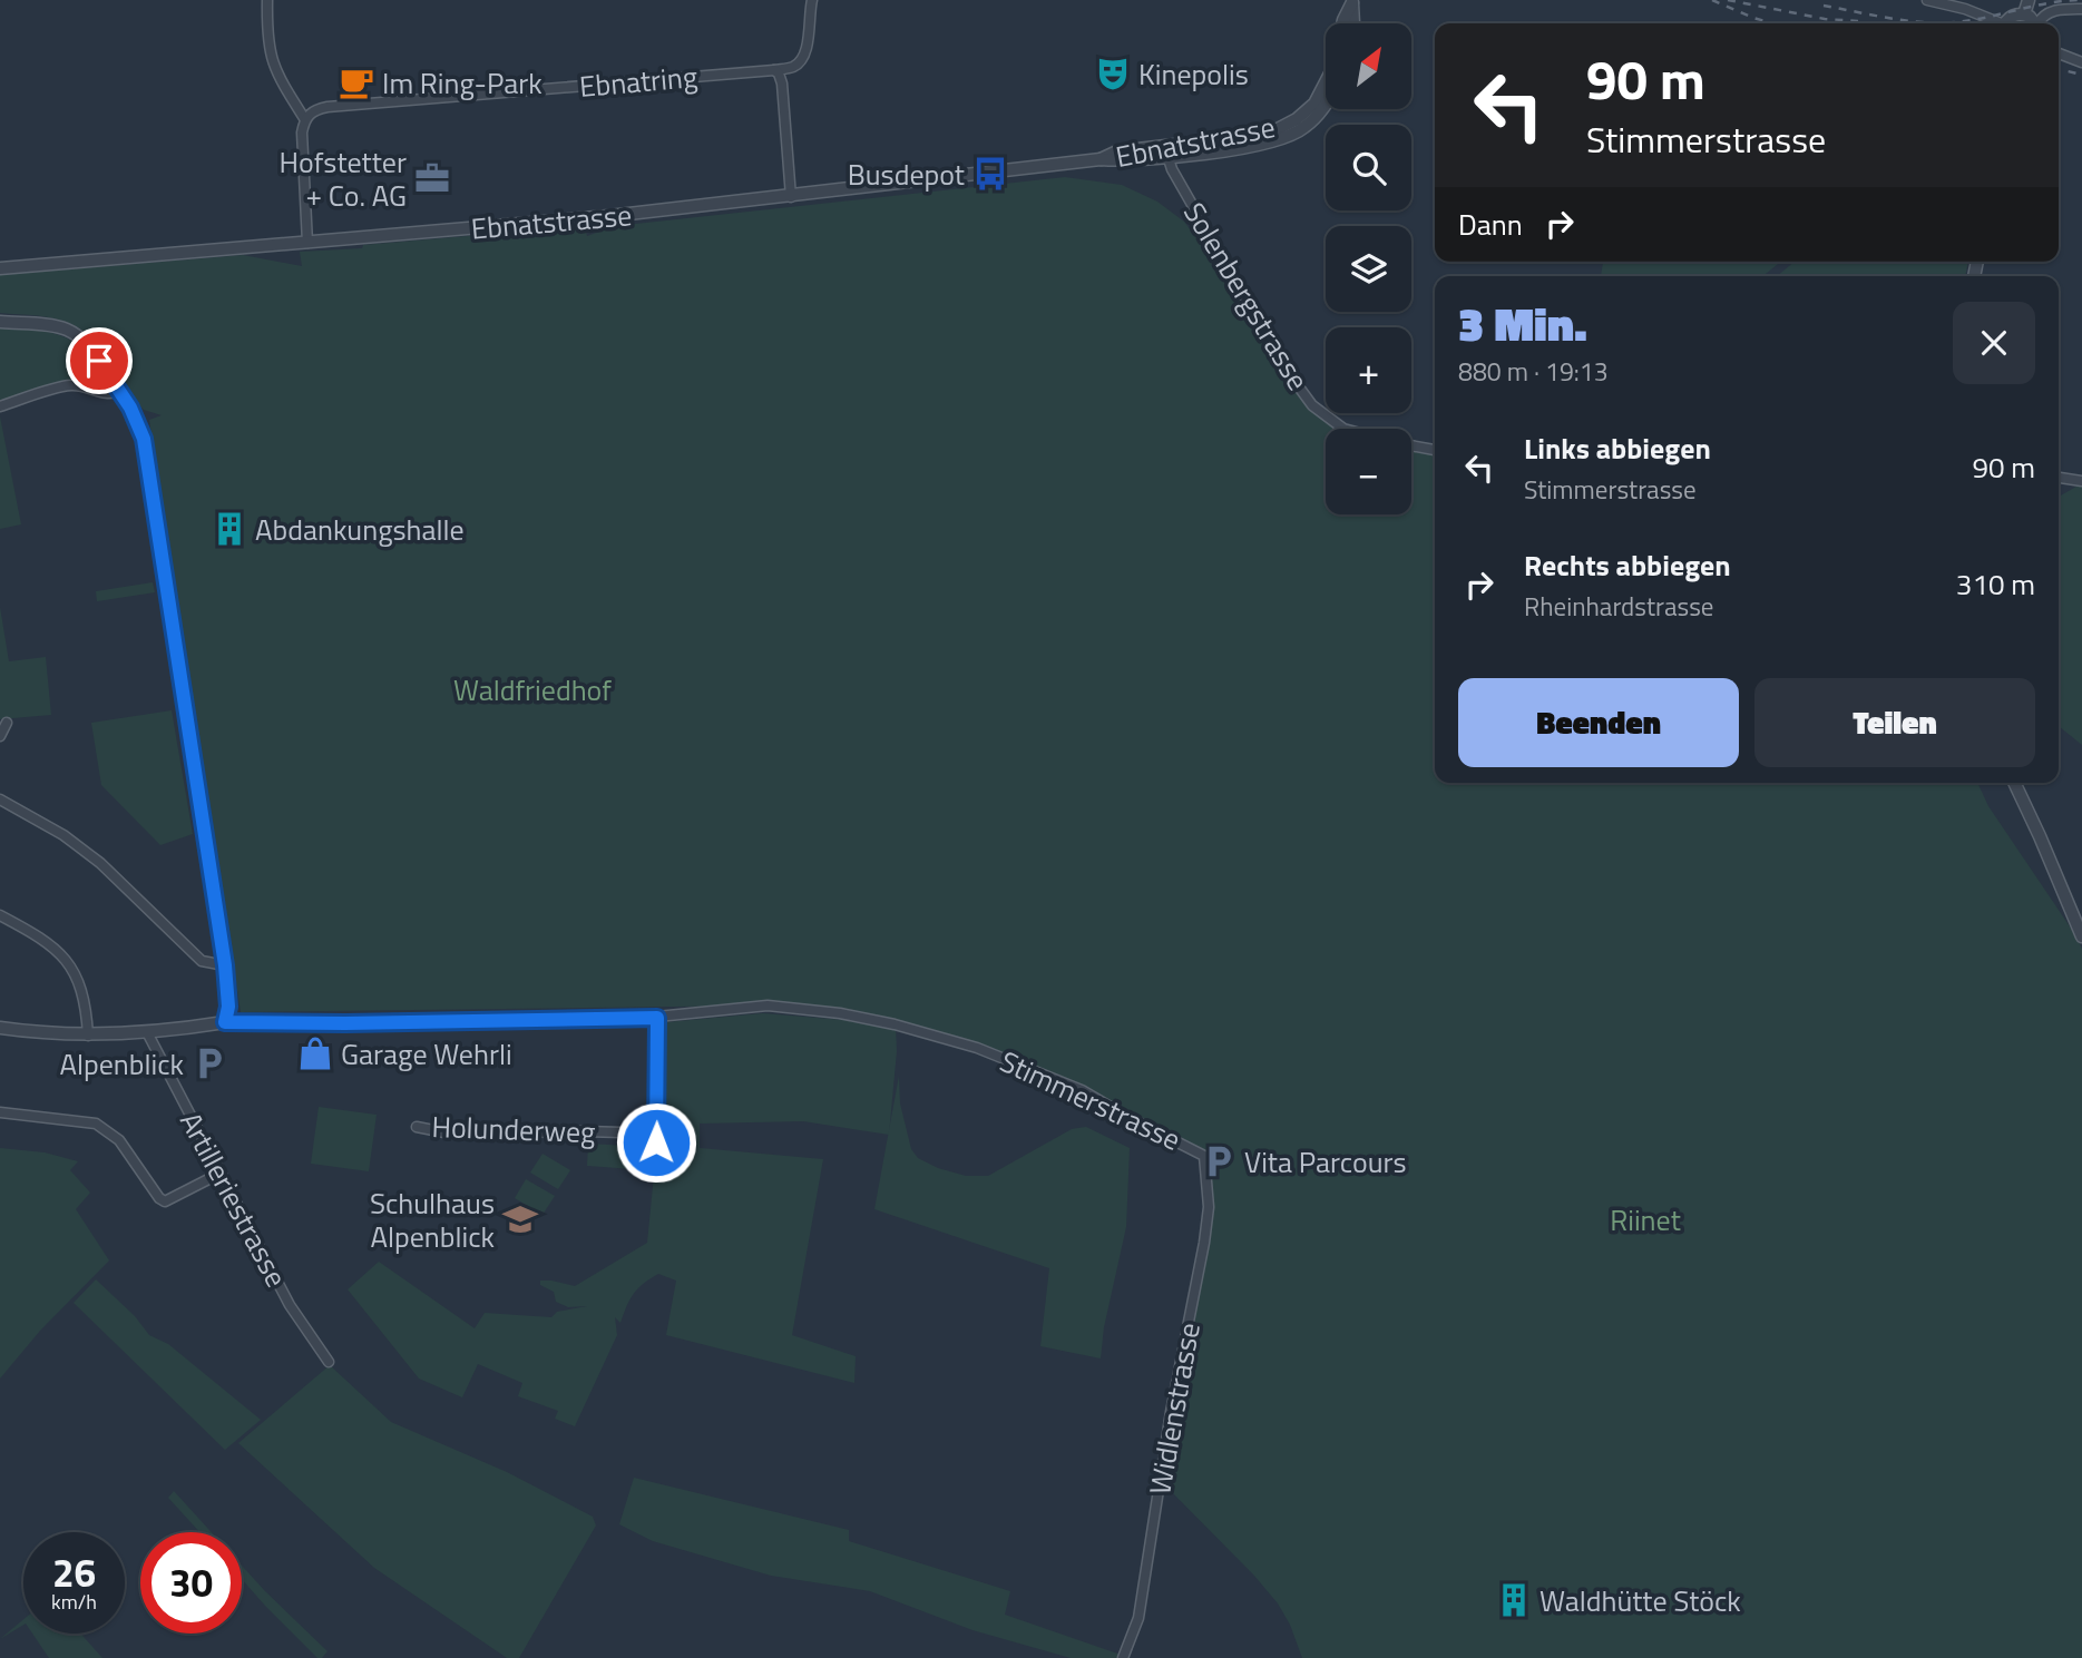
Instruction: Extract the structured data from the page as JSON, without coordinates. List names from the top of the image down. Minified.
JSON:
{"streets":{"street":["Ebnatring","Ebnatstrasse","Solenbergstrasse","Stimmerstrasse","Holunderweg","Artilleriestrasse","Widlenstrasse"]},"crossings":[["Ebnatstrasse","Solenbergstrasse"],["Stimmerstrasse","Holunderweg"],["Stimmerstrasse","Artilleriestrasse"],["Stimmerstrasse","Widlenstrasse"]],"parks":["Waldfriedhof","Riinet"],"places":{"theatre":["Kinepolis"],"cafe":["Im Ring-Park"],"bus stop":["Busdepot"],"office":["Hofstetter + Co. AG"],"building":["Abdankungshalle","Waldhütte Stöck"],"shop":["Garage Wehrli"],"parking":["Alpenblick","Vita Parcours"],"school or university":["Schulhaus Alpenblick"]},"north":"top right","page":{"map_buttons":["+","−"],"turn":["90 m","Stimmerstrasse"],"then":"Dann","heading":["3 Min.","880 m · 19:13"],"list":[{"name":"Links abbiegen","note":"Stimmerstrasse","value":"90 m"},{"name":"Rechts abbiegen","note":"Rheinhardstrasse","value":"310 m"}],"buttons":["Beenden","Teilen"],"speed":"26 km/h","limit":"30"}}
